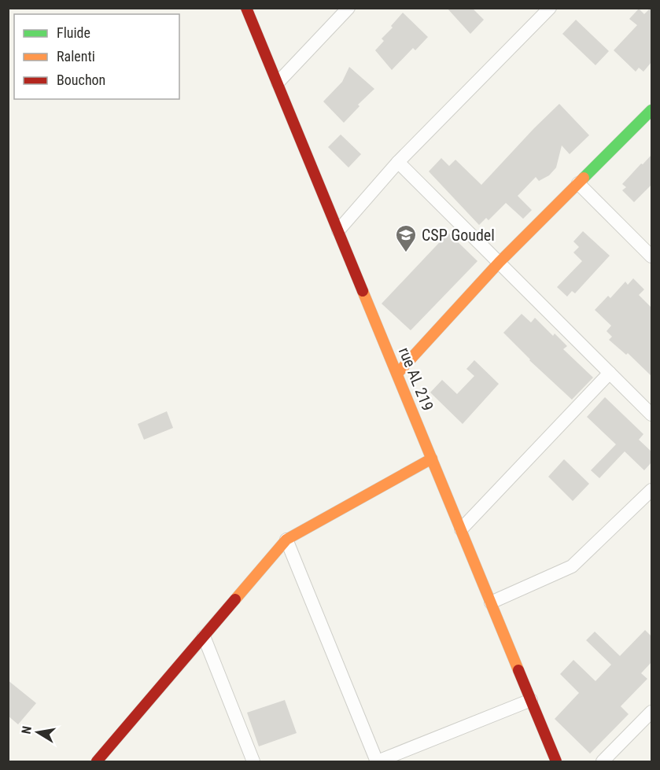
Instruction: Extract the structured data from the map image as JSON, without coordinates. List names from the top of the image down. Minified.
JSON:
{"streets":{"street":["rue AL 219"]},"places":{"school or university":["CSP Goudel"]},"legend":["Fluide","Ralenti","Bouchon"],"north":"left"}
